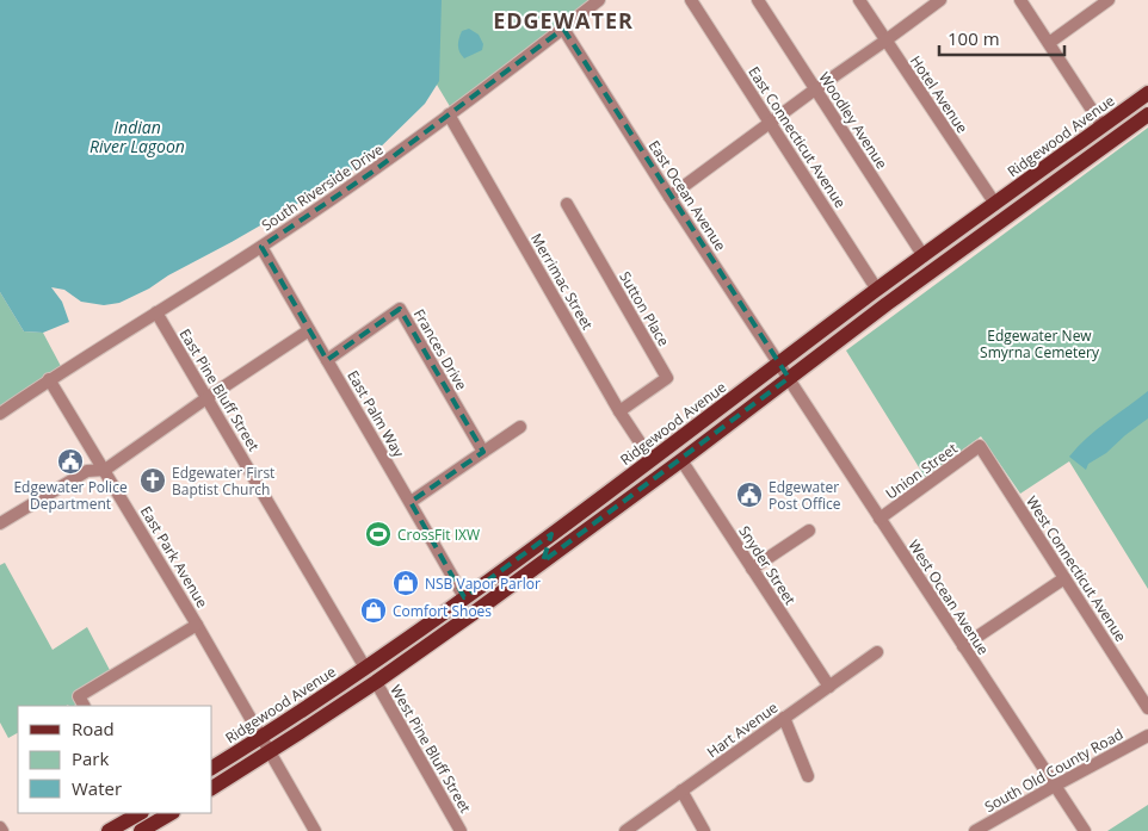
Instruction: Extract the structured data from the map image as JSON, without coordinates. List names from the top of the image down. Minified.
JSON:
{"streets":{"main road":["Ridgewood Avenue"],"street":["Hotel Avenue","Woodley Avenue","East Connecticut Avenue","South Riverside Drive","East Ocean Avenue","Merrimac Street","Sutton Place","Frances Drive","East Pine Bluff Street","East Palm Way","Union Street","East Park Avenue","Snyder Street","West Connecticut Avenue","West Ocean Avenue","Hart Avenue","West Pine Bluff Street","South Old County Road"]},"crossings":[["Hotel Avenue","Ridgewood Avenue"],["Woodley Avenue","Ridgewood Avenue"],["Ridgewood Avenue","East Connecticut Avenue"],["Ridgewood Avenue","East Ocean Avenue"],["Ridgewood Avenue","Merrimac Street"],["Ridgewood Avenue","East Pine Bluff Street"],["Ridgewood Avenue","East Palm Way"],["Ridgewood Avenue","East Park Avenue"],["South Riverside Drive","East Ocean Avenue"],["South Riverside Drive","Merrimac Street"],["South Riverside Drive","East Pine Bluff Street"],["South Riverside Drive","East Palm Way"],["South Riverside Drive","East Park Avenue"],["East Ocean Avenue","West Ocean Avenue"],["Merrimac Street","Sutton Place"],["Frances Drive","East Palm Way"],["Union Street","West Connecticut Avenue"],["Union Street","West Ocean Avenue"],["Snyder Street","Hart Avenue"],["West Ocean Avenue","South Old County Road"]],"districts":["EDGEWATER"],"water":["Indian River Lagoon"],"parks":["Edgewater New Smyrna Cemetery"],"places":{"public building":["Edgewater Police Department","Edgewater Post Office"],"church":["Edgewater First Baptist Church"],"sports":["CrossFit IXW"],"shop":["NSB Vapor Parlor","Comfort Shoes"]},"legend":["Road","Park","Water"],"scale_bar":"100 m"}
